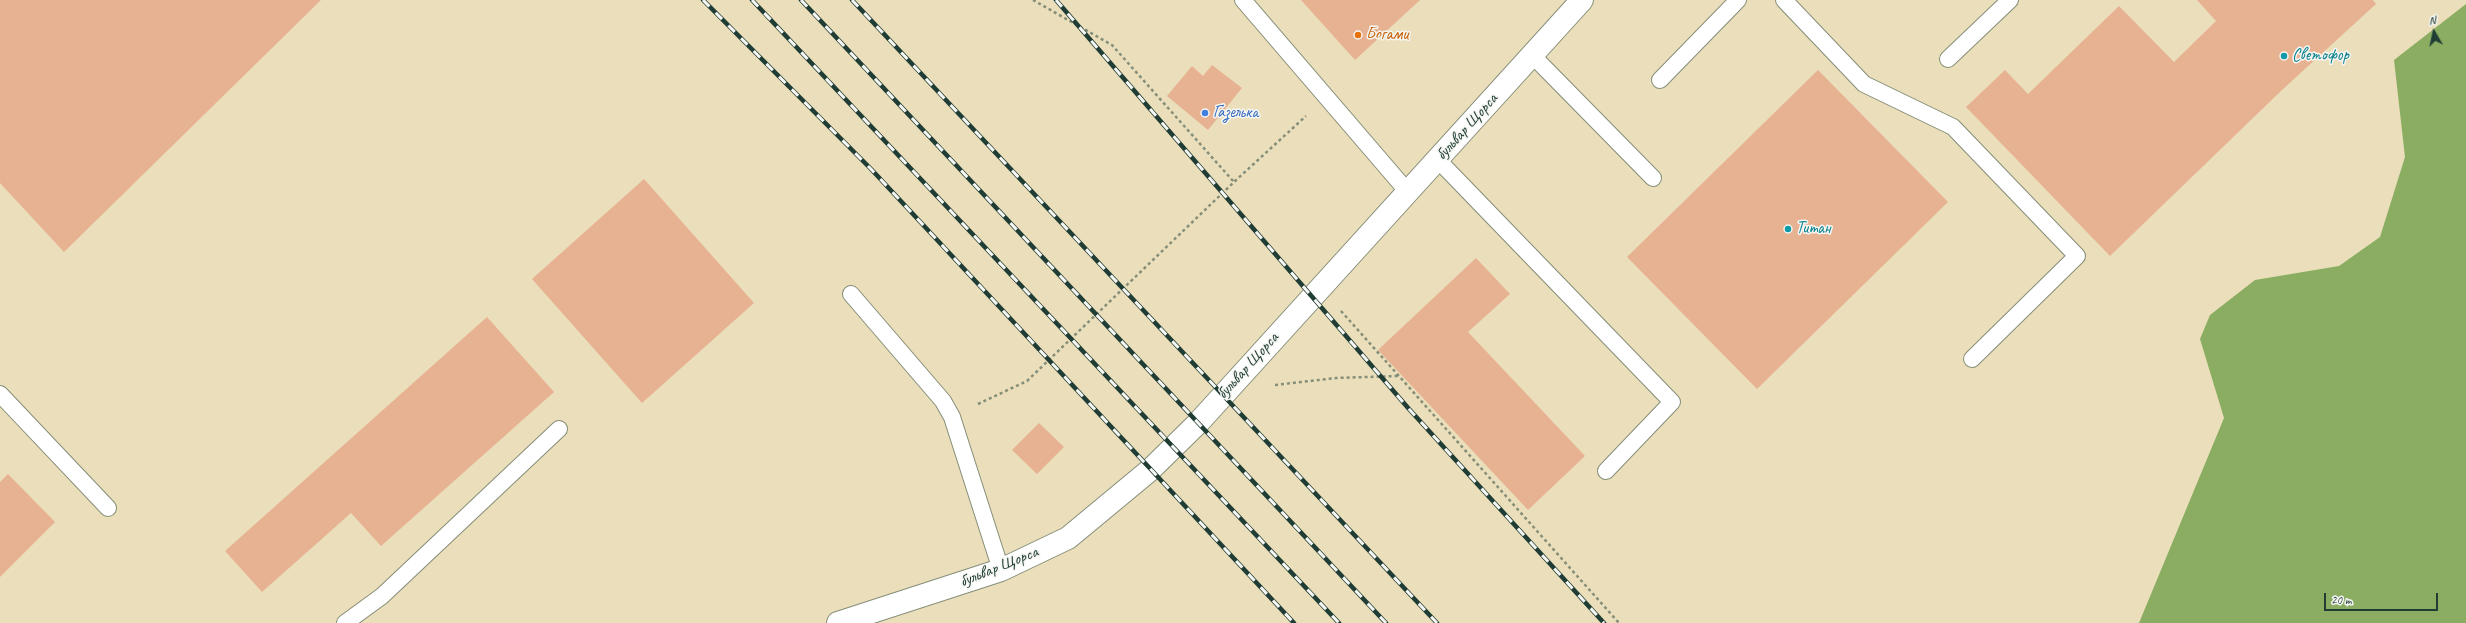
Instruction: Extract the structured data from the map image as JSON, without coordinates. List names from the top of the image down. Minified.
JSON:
{"streets":{"main road":["бульвар Щорса"]},"places":["Богами","Светофор","Газелька","Титан"],"scale_bar":"20 m","north":"top"}
